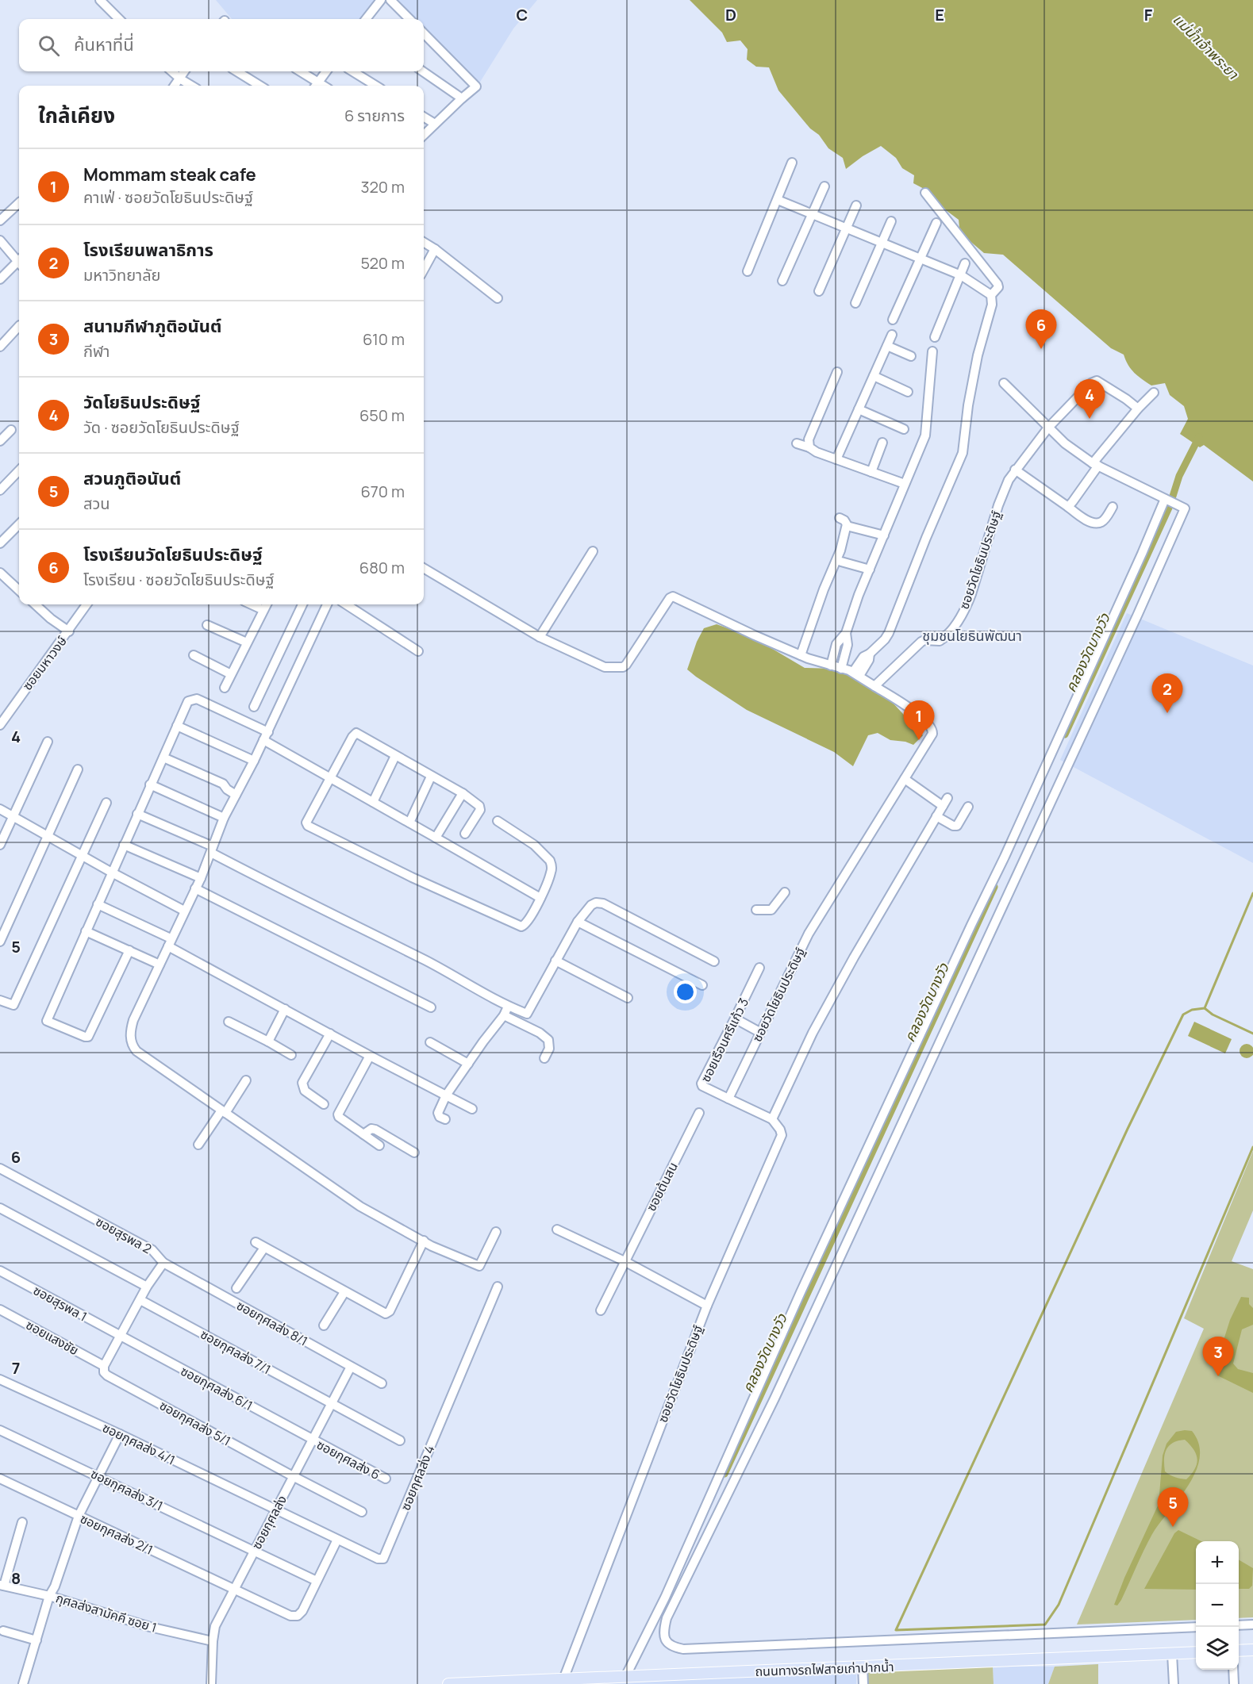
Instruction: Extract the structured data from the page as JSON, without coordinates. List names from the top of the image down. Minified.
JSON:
{"streets":{"main road":["ถนนทางรถไฟสายเก่าปากน้ำ"],"street":["ซอยวัดโยธินประดิษฐ์","ซอยมหาวงษ์","ซอยเรือนศรีแก้ว 3","ซอยต้นสน","ซอยสุรพล 2","ซอยสุรพล 1","ซอยกุศลส่ง 8/1","ซอยแสงชัย","ซอยกุศลส่ง 7/1","ซอยกุศลส่ง 6/1","ซอยกุศลส่ง 5/1","ซอยกุศลส่ง 4/1","ซอยกุศลส่ง 6","ซอยกุศลส่ง 4","ซอยกุศลส่ง 3/1","ซอยกุศลส่ง","ซอยกุศลส่ง 2/1","กุศลส่งสามัคคี ซอย 1"]},"crossings":[["ซอยวัดโยธินประดิษฐ์","ซอยเรือนศรีแก้ว 3"],["ซอยวัดโยธินประดิษฐ์","ถนนทางรถไฟสายเก่าปากน้ำ"],["ซอยสุรพล 2","ซอยสุรพล 1"],["ซอยสุรพล 2","ซอยกุศลส่ง 8/1"],["ซอยสุรพล 2","ซอยแสงชัย"],["ซอยสุรพล 2","ซอยกุศลส่ง 7/1"],["ซอยสุรพล 2","ซอยกุศลส่ง 6/1"],["ซอยสุรพล 2","ซอยกุศลส่ง 5/1"],["ซอยสุรพล 1","ซอยกุศลส่ง 6/1"],["ซอยกุศลส่ง 8/1","ซอยกุศลส่ง"],["ซอยแสงชัย","ซอยกุศลส่ง 5/1"],["ซอยกุศลส่ง 7/1","ซอยกุศลส่ง"],["ซอยกุศลส่ง 6/1","ซอยกุศลส่ง 6"],["ซอยกุศลส่ง 6/1","ซอยกุศลส่ง"],["ซอยกุศลส่ง 5/1","ซอยกุศลส่ง"],["ซอยกุศลส่ง 4/1","ซอยกุศลส่ง 4"],["ซอยกุศลส่ง 4/1","ซอยกุศลส่ง"],["ซอยกุศลส่ง 6","ซอยกุศลส่ง"],["ซอยกุศลส่ง 4","ซอยกุศลส่ง"],["ซอยกุศลส่ง 3/1","ซอยกุศลส่ง"],["ซอยกุศลส่ง 3/1","ซอยกุศลส่ง 2/1"],["ซอยกุศลส่ง","ซอยกุศลส่ง 2/1"],["ซอยกุศลส่ง","กุศลส่งสามัคคี ซอย 1"]],"districts":["ชุมชนโยธินพัฒนา"],"water":["แม่น้ำเจ้าพระยา","คลองวัดบางวัว"],"page":{"search":"ค้นหาที่นี่","heading":["ใกล้เคียง","6 รายการ"],"list":[{"mark":"1","name":"Mommam steak cafe","note":"คาเฟ่ · ซอยวัดโยธินประดิษฐ์","value":"320 m"},{"mark":"2","name":"โรงเรียนพลาธิการ","note":"มหาวิทยาลัย","value":"520 m"},{"mark":"3","name":"สนามกีฬาภูติอนันต์","note":"กีฬา","value":"610 m"},{"mark":"4","name":"วัดโยธินประดิษฐ์","note":"วัด · ซอยวัดโยธินประดิษฐ์","value":"650 m"},{"mark":"5","name":"สวนภูติอนันต์","note":"สวน","value":"670 m"},{"mark":"6","name":"โรงเรียนวัดโยธินประดิษฐ์","note":"โรงเรียน · ซอยวัดโยธินประดิษฐ์","value":"680 m"}],"pins":["6","4","2","1","3","5"],"map_buttons":["+","−"]},"grid":{"columns":["C","D","E","F"],"rows":["4","5","6","7","8"]}}
